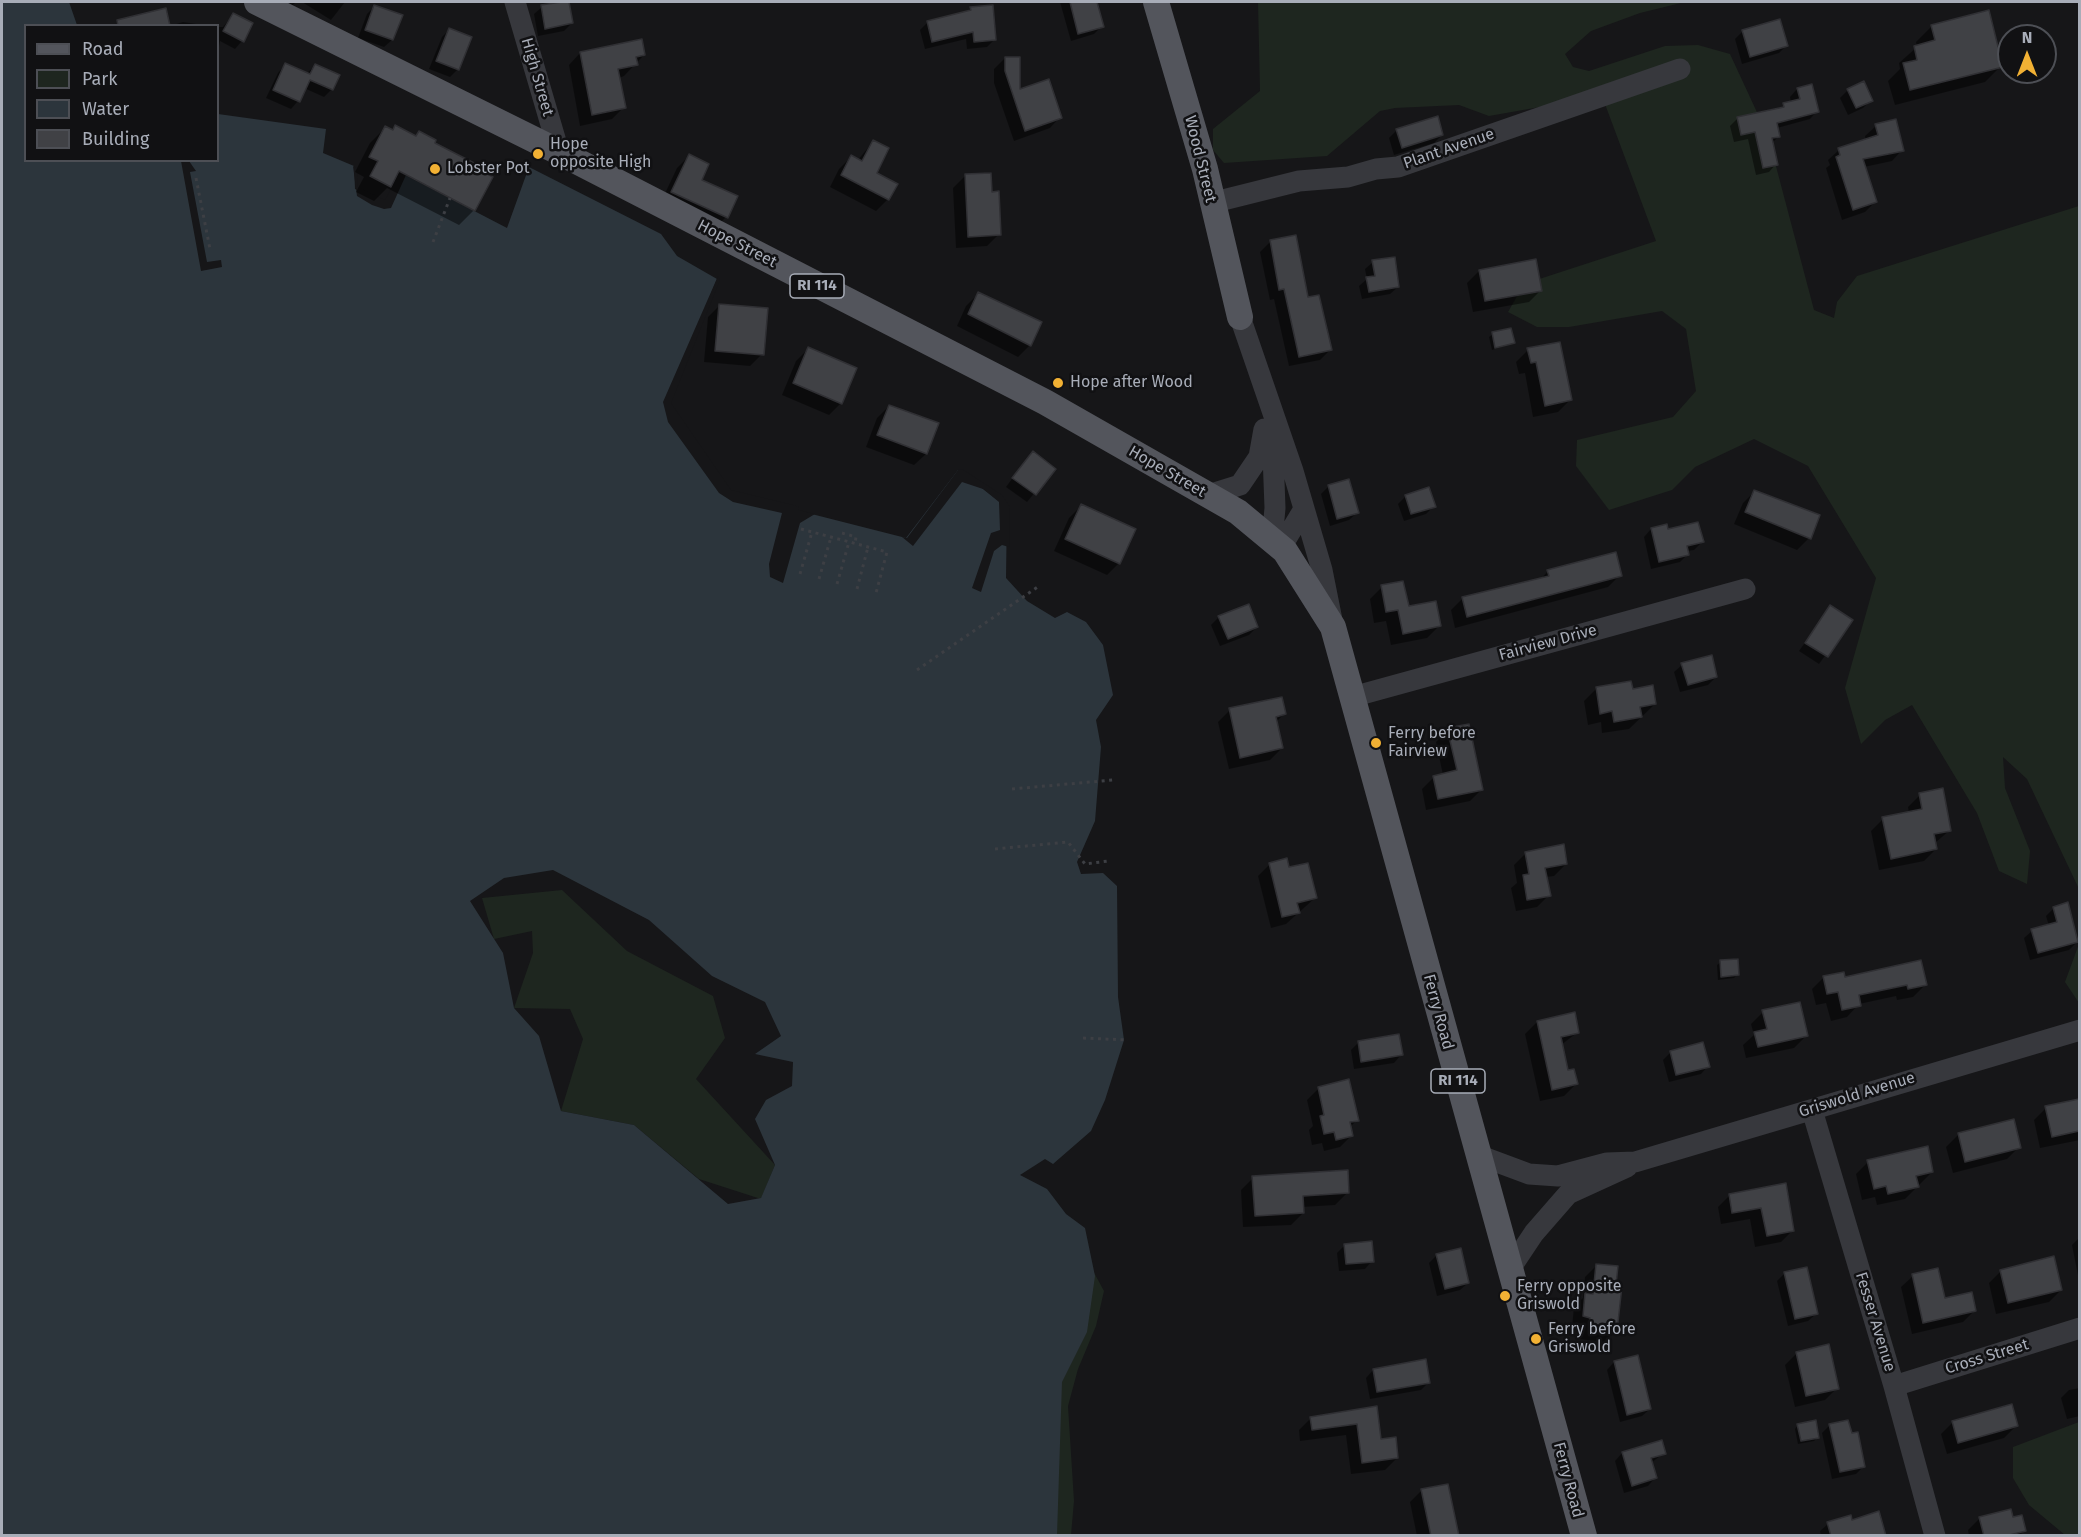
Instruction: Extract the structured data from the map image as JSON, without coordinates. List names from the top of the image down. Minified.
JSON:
{"streets":{"main road":["Wood Street","Hope Street","RI 114","Ferry Road"],"street":["High Street","Plant Avenue","Fairview Drive","Griswold Avenue","Fesser Avenue","Cross Street"]},"crossings":[["High Street","Hope Street"],["Plant Avenue","Wood Street"],["Wood Street","Hope Street"],["Wood Street","Ferry Road"],["Hope Street","Ferry Road"],["Fairview Drive","Ferry Road"],["Griswold Avenue","Fesser Avenue"],["Fesser Avenue","Cross Street"]],"places":["Hope opposite High","Lobster Pot","Hope after Wood","Ferry before Fairview","Ferry opposite Griswold","Ferry before Griswold"],"legend":["Road","Park","Water","Building"],"north":"top"}
